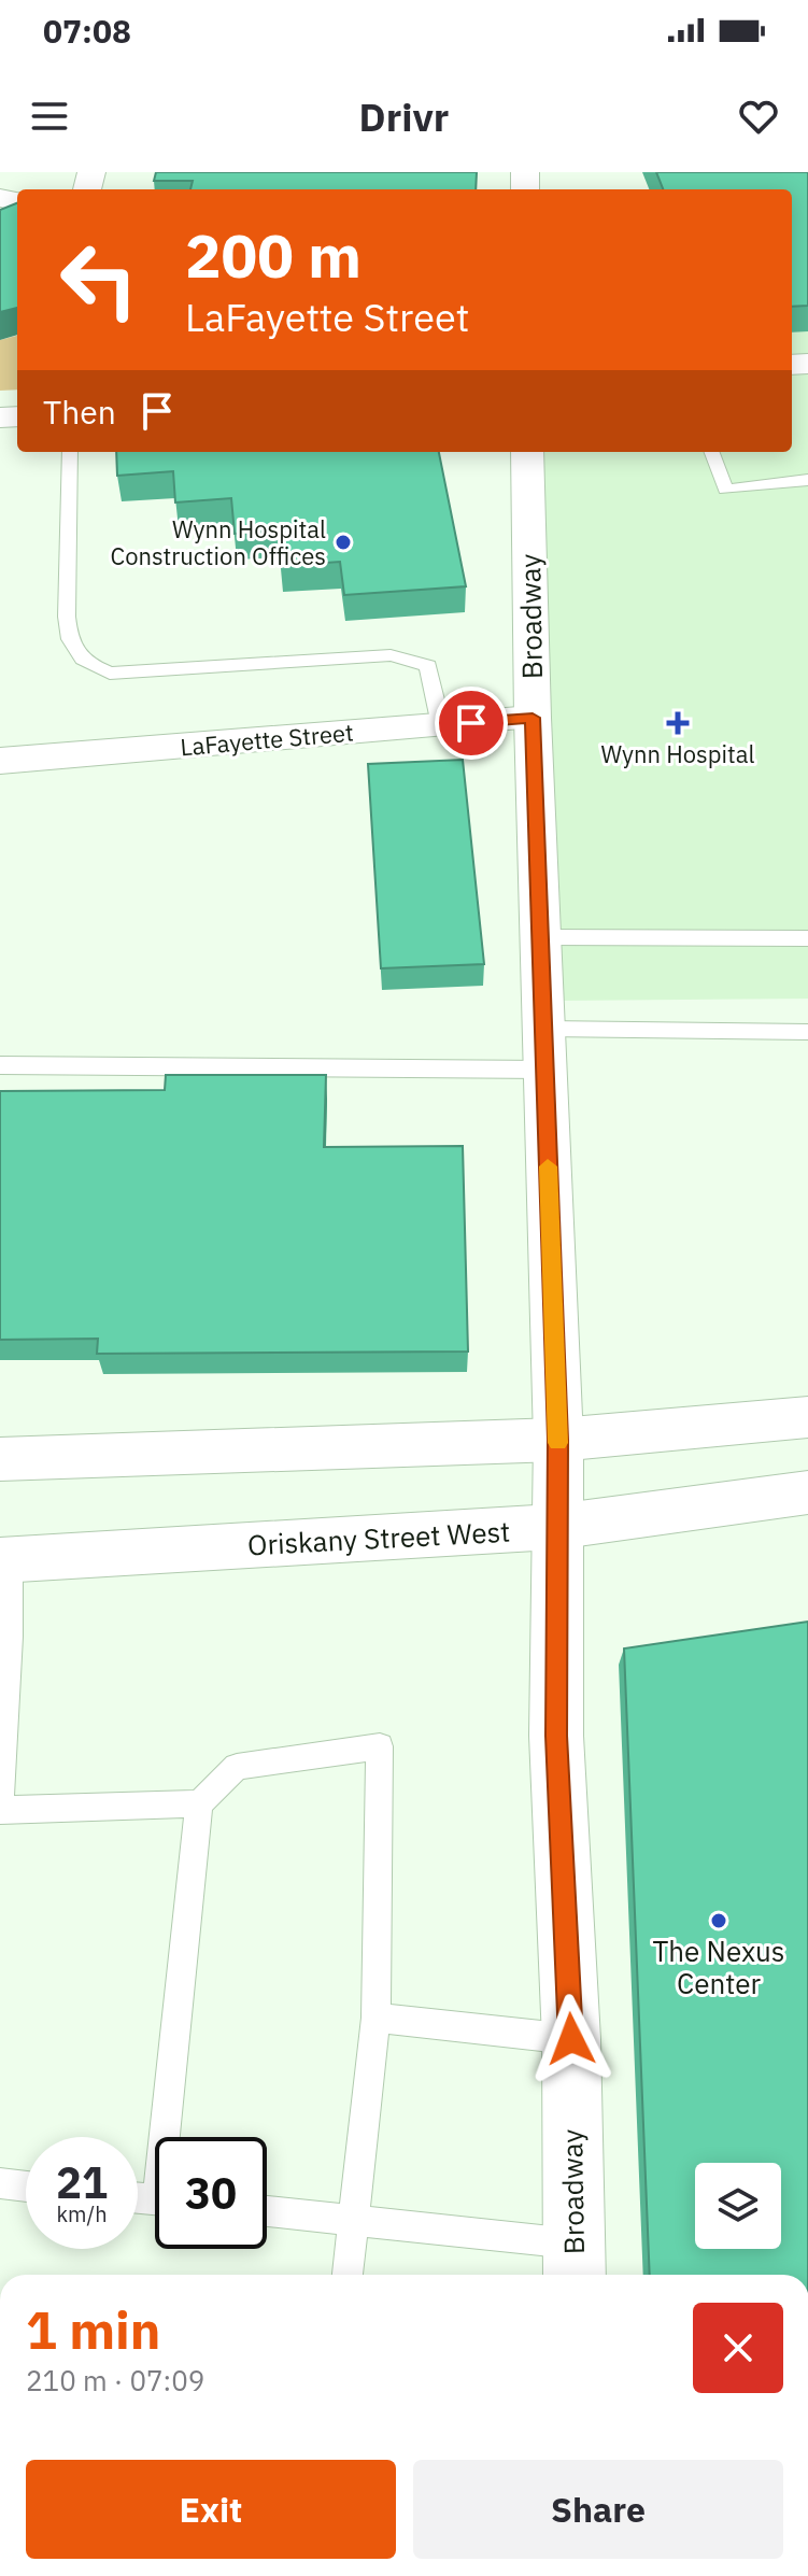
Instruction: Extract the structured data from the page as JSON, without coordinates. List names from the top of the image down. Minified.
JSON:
{"streets":{"street":["Broadway","LaFayette Street","Oriskany Street West"]},"crossings":[["Broadway","LaFayette Street"],["Broadway","Oriskany Street West"]],"places":{"other":["Wynn Hospital Construction Offices","The Nexus Center"],"health":["Wynn Hospital"]},"page":{"status":"07:08","header":"Drivr","turn":["200 m","LaFayette Street"],"then":"Then","speed":"21 km/h","limit":"30","heading":["1 min","210 m · 07:09"],"buttons":["Exit","Share"]}}
